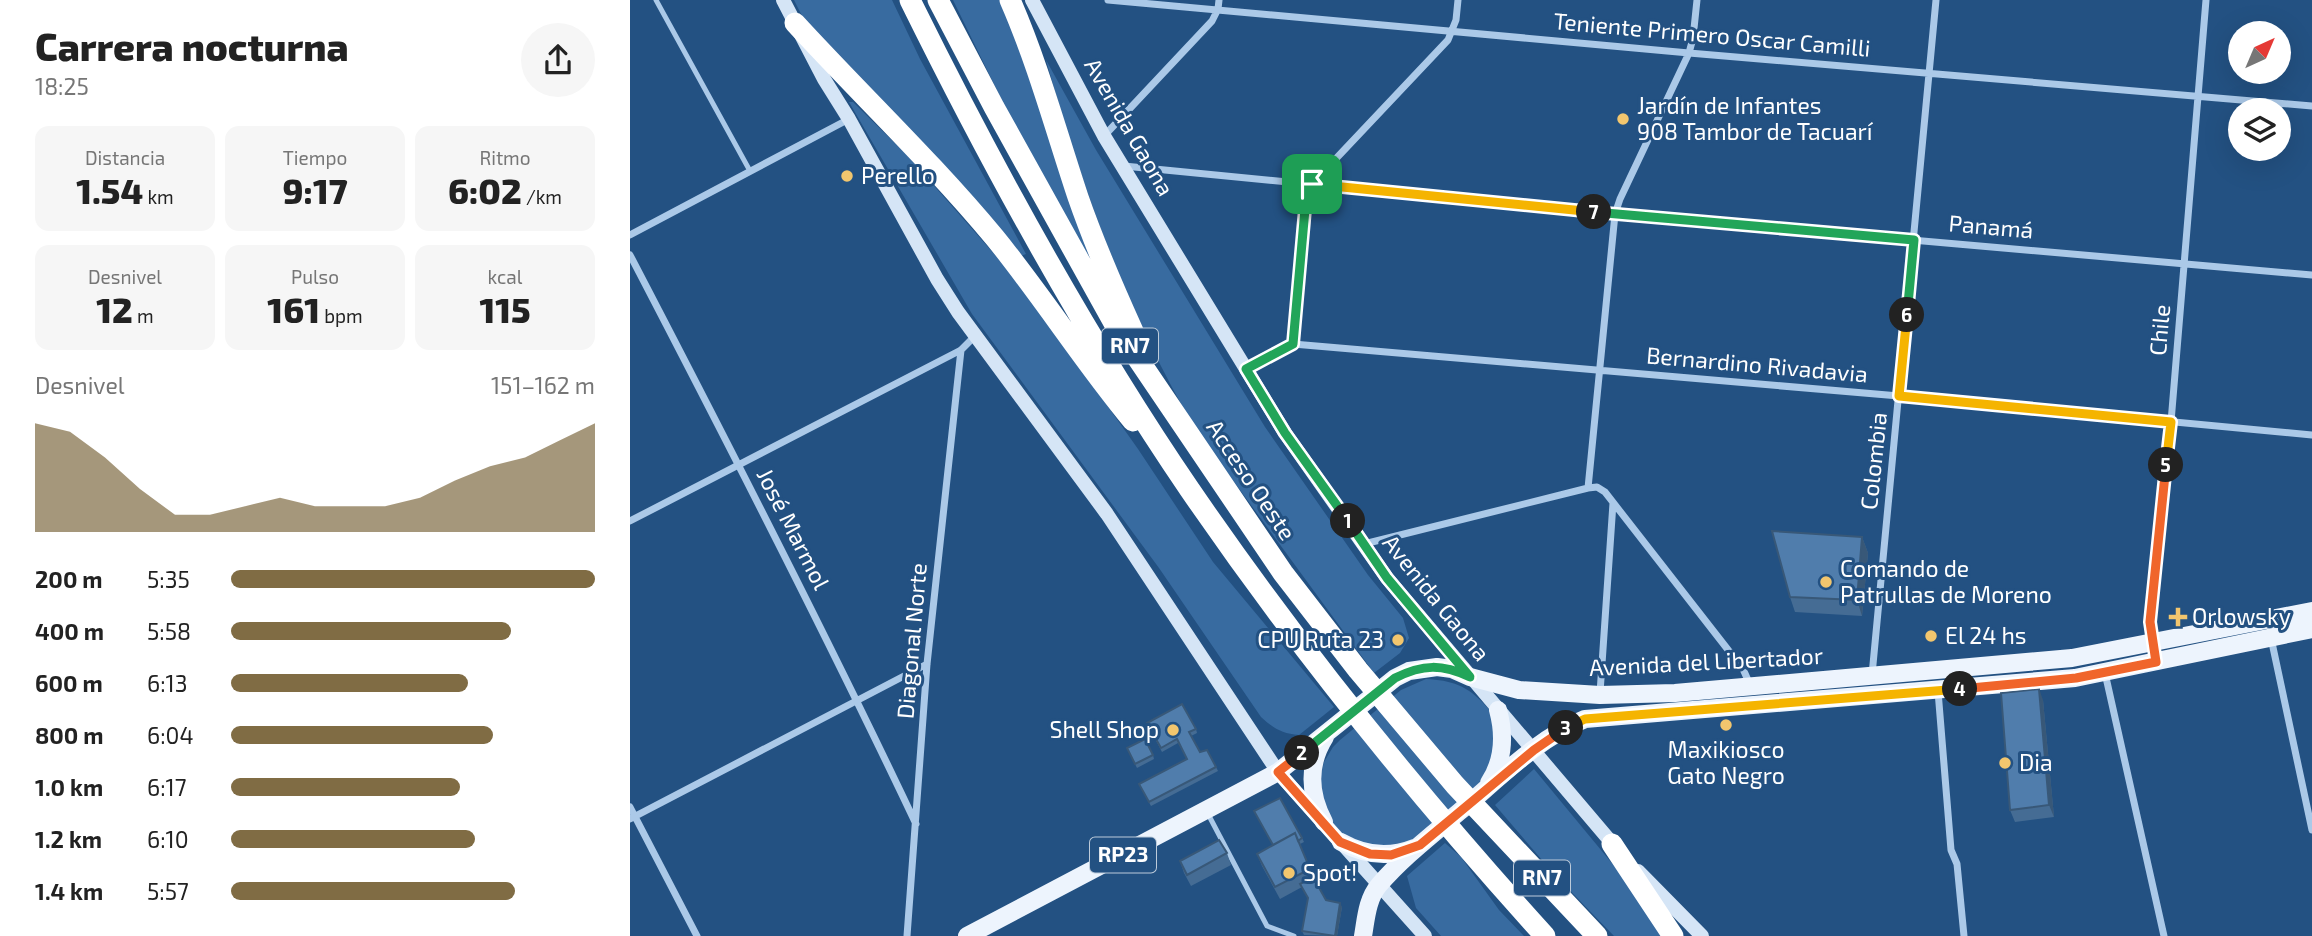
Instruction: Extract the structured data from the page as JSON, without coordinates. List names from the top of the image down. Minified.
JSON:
{"streets":{"highway":["RN7","Acceso Oeste"],"main road":["Avenida Gaona","Avenida del Libertador","RP23"],"street":["Teniente Primero Oscar Camilli","Panamá","Chile","Bernardino Rivadavia","Colombia","José Marmol","Diagonal Norte"]},"crossings":[["Teniente Primero Oscar Camilli","Chile"],["Teniente Primero Oscar Camilli","Colombia"],["Avenida Gaona","Panamá"],["Avenida Gaona","Avenida del Libertador"],["Panamá","Chile"],["Panamá","Colombia"],["Chile","Bernardino Rivadavia"],["Chile","Avenida del Libertador"],["Bernardino Rivadavia","Colombia"],["Colombia","Avenida del Libertador"],["José Marmol","Diagonal Norte"]],"places":{"other":["Jardín de Infantes 908 Tambor de Tacuarí","Perello","Comando de Patrullas de Moreno","El 24 hs","CPU Ruta 23","Maxikiosco Gato Negro","Shell Shop","Dia","Spot!"],"health":["Orlowsky"]},"north":"top right","page":{"heading":["Carrera nocturna","18:25"],"stats":[["Distancia","1.54 km"],["Tiempo","9:17"],["Ritmo","6:02 /km"],["Desnivel","12 m"],["Pulso","161 bpm"],["kcal","115"]],"pins":["7","6","5","1","4","3","2"],"chart":["Desnivel","151–162 m"],"list":[{"name":"200 m","note":"5:35"},{"name":"400 m","note":"5:58"},{"name":"600 m","note":"6:13"},{"name":"800 m","note":"6:04"},{"name":"1.0 km","note":"6:17"},{"name":"1.2 km","note":"6:10"},{"name":"1.4 km","note":"5:57"}]}}
